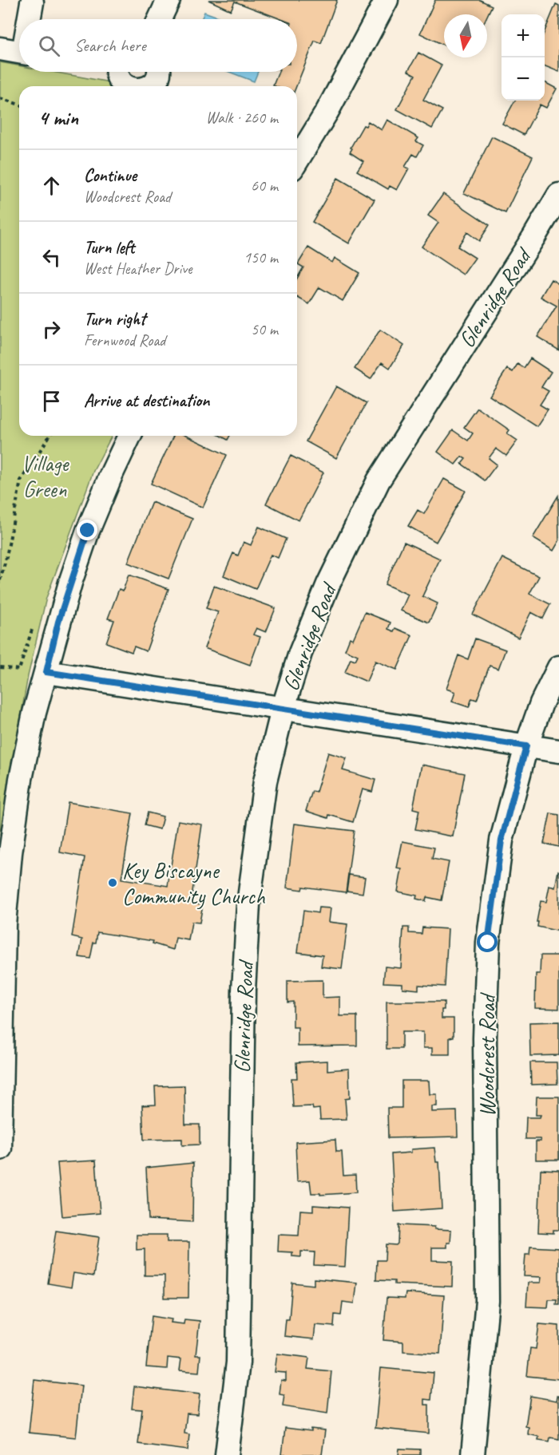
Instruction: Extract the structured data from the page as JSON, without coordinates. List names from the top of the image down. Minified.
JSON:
{"streets":{"street":["Glenridge Road","Woodcrest Road"]},"parks":["Village Green"],"places":["Key Biscayne Community Church"],"north":"bottom","page":{"map_buttons":["+","−"],"search":"Search here","heading":["4 min","Walk · 260 m"],"list":[["Continue","Woodcrest Road","60 m"],["Turn left","West Heather Drive","150 m"],["Turn right","Fernwood Road","50 m"],"Arrive at destination"]}}
